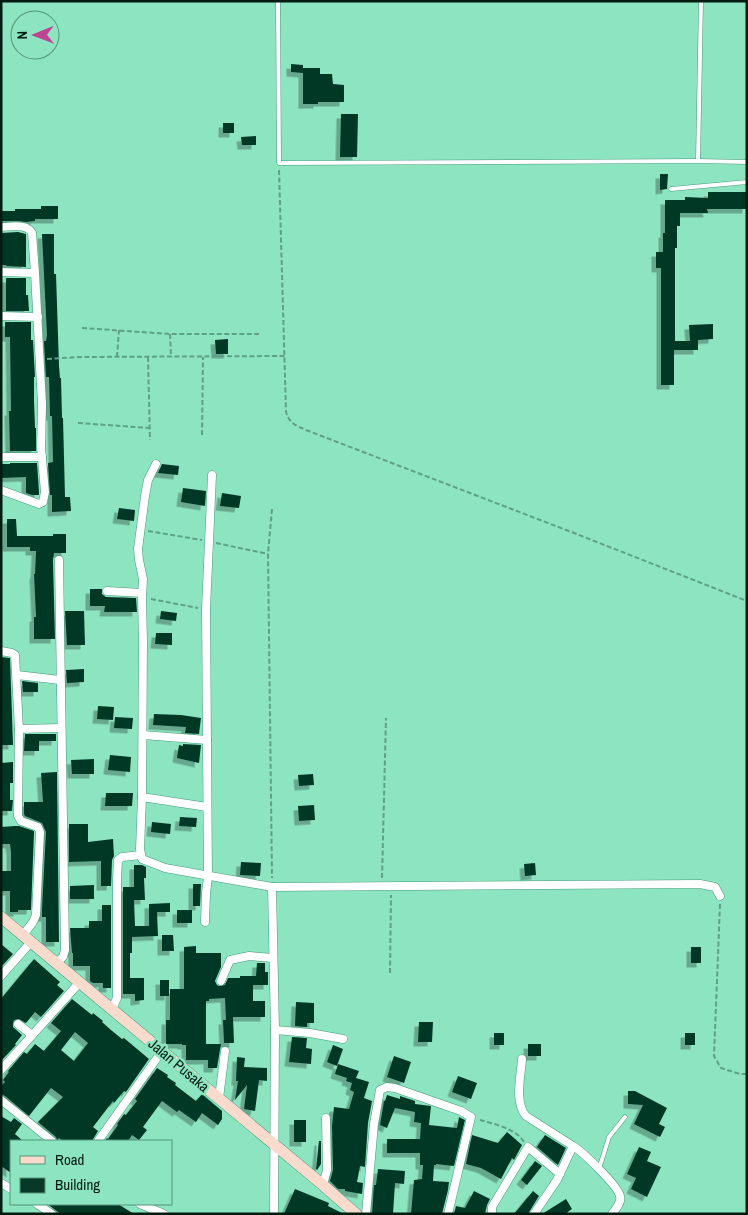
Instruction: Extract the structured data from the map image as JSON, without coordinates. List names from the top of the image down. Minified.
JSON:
{"streets":{"street":["Jalan Pusaka"]},"legend":["Road","Building"],"north":"left"}
